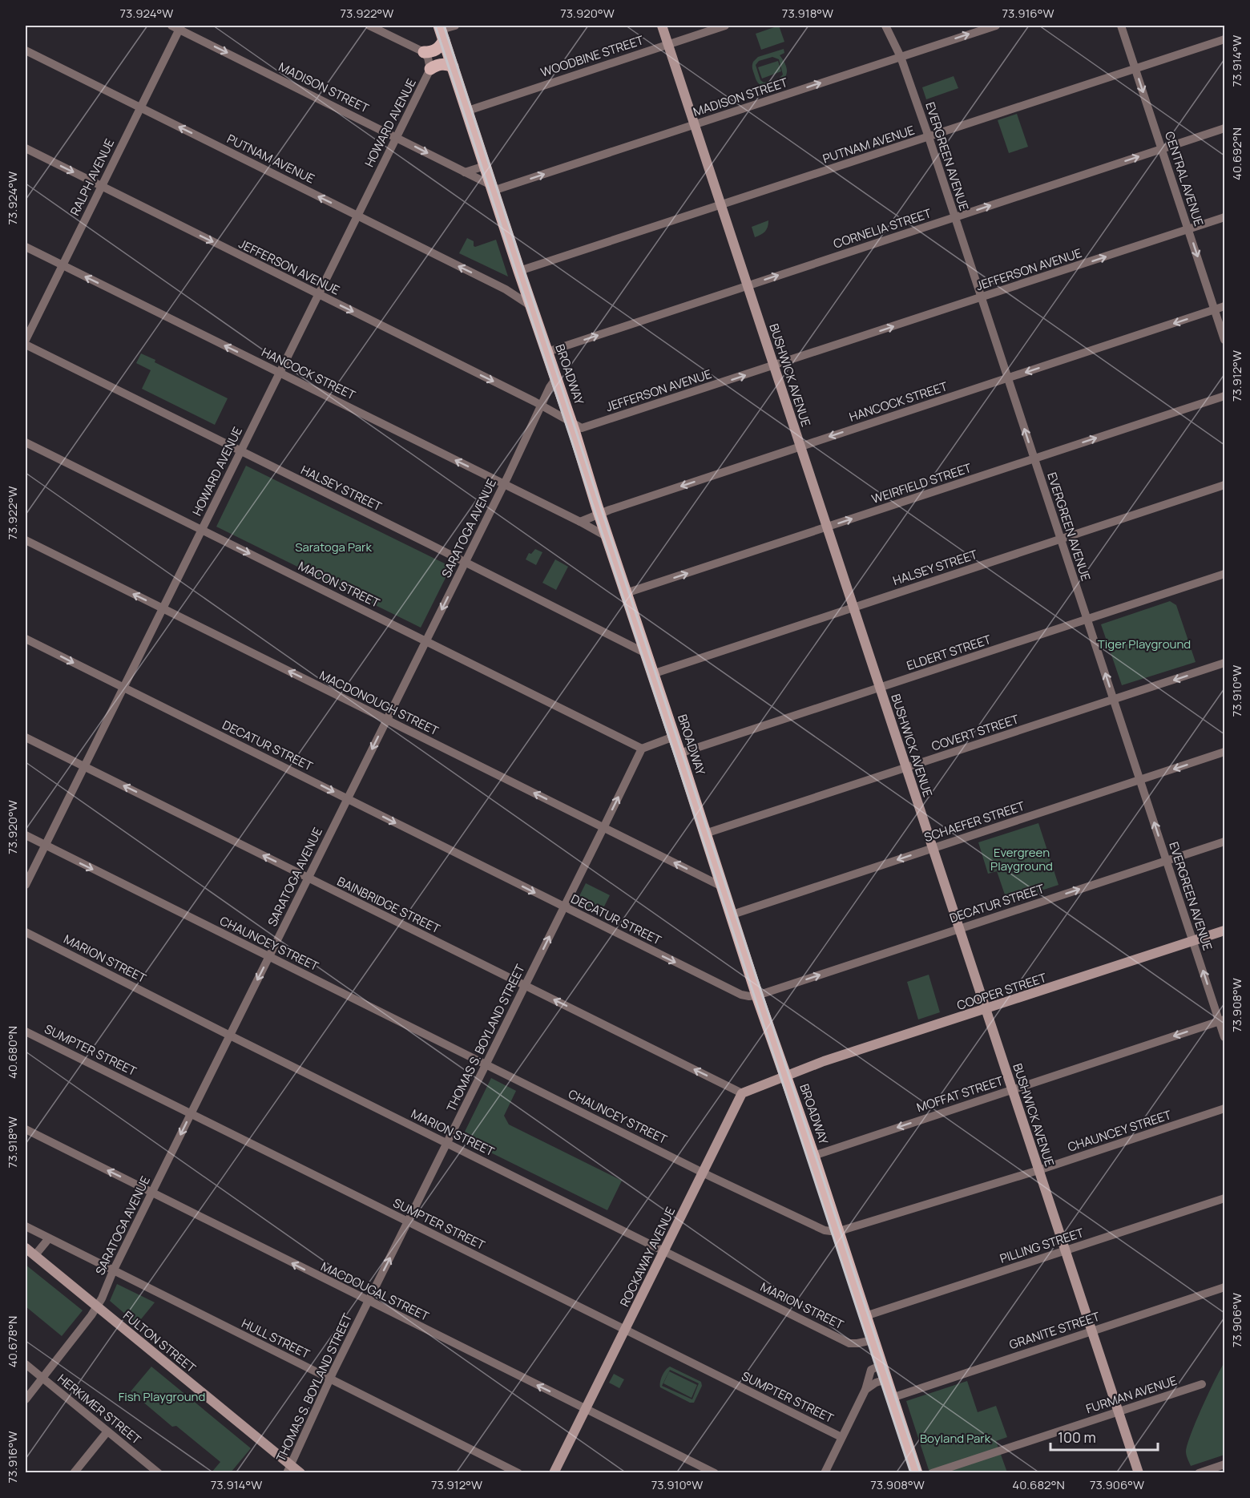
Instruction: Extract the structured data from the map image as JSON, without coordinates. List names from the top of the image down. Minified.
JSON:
{"streets":{"main road":["BROADWAY","BUSHWICK AVENUE","COOPER STREET","ROCKAWAY AVENUE","FULTON STREET"],"street":["WOODBINE STREET","MADISON STREET","HOWARD AVENUE","PUTNAM AVENUE","EVERGREEN AVENUE","RALPH AVENUE","CENTRAL AVENUE","CORNELIA STREET","JEFFERSON AVENUE","HANCOCK STREET","WEIRFIELD STREET","HALSEY STREET","SARATOGA AVENUE","MACON STREET","ELDERT STREET","MACDONOUGH STREET","COVERT STREET","DECATUR STREET","SCHAEFER STREET","BAINBRIDGE STREET","CHAUNCEY STREET","MARION STREET","THOMAS S. BOYLAND STREET","SUMPTER STREET","MOFFAT STREET","PILLING STREET","MACDOUGAL STREET","GRANITE STREET","HULL STREET","FURMAN AVENUE","HERKIMER STREET"]},"crossings":[["WOODBINE STREET","BROADWAY"],["WOODBINE STREET","BUSHWICK AVENUE"],["MADISON STREET","HOWARD AVENUE"],["MADISON STREET","EVERGREEN AVENUE"],["MADISON STREET","RALPH AVENUE"],["MADISON STREET","BROADWAY"],["MADISON STREET","BUSHWICK AVENUE"],["HOWARD AVENUE","PUTNAM AVENUE"],["HOWARD AVENUE","JEFFERSON AVENUE"],["HOWARD AVENUE","HANCOCK STREET"],["HOWARD AVENUE","HALSEY STREET"],["HOWARD AVENUE","MACON STREET"],["HOWARD AVENUE","MACDONOUGH STREET"],["HOWARD AVENUE","DECATUR STREET"],["HOWARD AVENUE","BAINBRIDGE STREET"],["HOWARD AVENUE","CHAUNCEY STREET"],["PUTNAM AVENUE","EVERGREEN AVENUE"],["PUTNAM AVENUE","RALPH AVENUE"],["PUTNAM AVENUE","CENTRAL AVENUE"],["PUTNAM AVENUE","BROADWAY"],["PUTNAM AVENUE","BUSHWICK AVENUE"],["EVERGREEN AVENUE","CORNELIA STREET"],["EVERGREEN AVENUE","JEFFERSON AVENUE"],["EVERGREEN AVENUE","HANCOCK STREET"],["EVERGREEN AVENUE","WEIRFIELD STREET"],["EVERGREEN AVENUE","HALSEY STREET"],["EVERGREEN AVENUE","ELDERT STREET"],["EVERGREEN AVENUE","COVERT STREET"],["EVERGREEN AVENUE","DECATUR STREET"],["EVERGREEN AVENUE","SCHAEFER STREET"],["EVERGREEN AVENUE","COOPER STREET"],["EVERGREEN AVENUE","MOFFAT STREET"],["RALPH AVENUE","JEFFERSON AVENUE"],["RALPH AVENUE","HANCOCK STREET"],["CENTRAL AVENUE","CORNELIA STREET"],["CENTRAL AVENUE","JEFFERSON AVENUE"],["CENTRAL AVENUE","HANCOCK STREET"],["CORNELIA STREET","BROADWAY"],["CORNELIA STREET","BUSHWICK AVENUE"],["JEFFERSON AVENUE","BROADWAY"],["JEFFERSON AVENUE","BUSHWICK AVENUE"],["JEFFERSON AVENUE","SARATOGA AVENUE"],["HANCOCK STREET","BROADWAY"],["HANCOCK STREET","BUSHWICK AVENUE"],["HANCOCK STREET","SARATOGA AVENUE"],["BROADWAY","WEIRFIELD STREET"],["BROADWAY","HALSEY STREET"],["BROADWAY","SARATOGA AVENUE"],["BROADWAY","ELDERT STREET"],["BROADWAY","MACDONOUGH STREET"],["BROADWAY","COVERT STREET"],["BROADWAY","DECATUR STREET"],["BROADWAY","SCHAEFER STREET"],["BROADWAY","CHAUNCEY STREET"],["BROADWAY","MARION STREET"],["BROADWAY","COOPER STREET"],["BROADWAY","MOFFAT STREET"],["BROADWAY","PILLING STREET"],["BROADWAY","GRANITE STREET"],["BUSHWICK AVENUE","WEIRFIELD STREET"],["BUSHWICK AVENUE","HALSEY STREET"],["BUSHWICK AVENUE","ELDERT STREET"],["BUSHWICK AVENUE","COVERT STREET"],["BUSHWICK AVENUE","DECATUR STREET"],["BUSHWICK AVENUE","SCHAEFER STREET"],["BUSHWICK AVENUE","CHAUNCEY STREET"],["BUSHWICK AVENUE","COOPER STREET"],["BUSHWICK AVENUE","MOFFAT STREET"],["BUSHWICK AVENUE","PILLING STREET"],["BUSHWICK AVENUE","GRANITE STREET"],["BUSHWICK AVENUE","FURMAN AVENUE"],["HALSEY STREET","SARATOGA AVENUE"],["SARATOGA AVENUE","MACON STREET"],["SARATOGA AVENUE","MACDONOUGH STREET"],["SARATOGA AVENUE","DECATUR STREET"],["SARATOGA AVENUE","BAINBRIDGE STREET"],["SARATOGA AVENUE","CHAUNCEY STREET"],["SARATOGA AVENUE","MARION STREET"],["SARATOGA AVENUE","SUMPTER STREET"],["SARATOGA AVENUE","MACDOUGAL STREET"],["SARATOGA AVENUE","HULL STREET"],["SARATOGA AVENUE","FULTON STREET"],["SARATOGA AVENUE","HERKIMER STREET"],["MACON STREET","THOMAS S. BOYLAND STREET"],["MACDONOUGH STREET","THOMAS S. BOYLAND STREET"],["DECATUR STREET","THOMAS S. BOYLAND STREET"],["BAINBRIDGE STREET","THOMAS S. BOYLAND STREET"],["BAINBRIDGE STREET","ROCKAWAY AVENUE"],["CHAUNCEY STREET","THOMAS S. BOYLAND STREET"],["CHAUNCEY STREET","ROCKAWAY AVENUE"],["MARION STREET","THOMAS S. BOYLAND STREET"],["MARION STREET","ROCKAWAY AVENUE"],["THOMAS S. BOYLAND STREET","SUMPTER STREET"],["THOMAS S. BOYLAND STREET","MACDOUGAL STREET"],["THOMAS S. BOYLAND STREET","HULL STREET"],["THOMAS S. BOYLAND STREET","FULTON STREET"],["SUMPTER STREET","ROCKAWAY AVENUE"],["ROCKAWAY AVENUE","MACDOUGAL STREET"]],"one_way":["MADISON STREET","CENTRAL AVENUE","CORNELIA STREET","JEFFERSON AVENUE","HANCOCK STREET","WEIRFIELD STREET","MACON STREET","MACDONOUGH STREET","DECATUR STREET","SCHAEFER STREET","BAINBRIDGE STREET","MOFFAT STREET","MACDOUGAL STREET"],"parks":["Saratoga Park","Tiger Playground","Evergreen Playground","Fish Playground","Boyland Park"],"scale_bar":"100 m","coordinates":["73.924°W","73.922°W","73.920°W","73.918°W","73.916°W","73.914°W","40.692°N","73.912°W","73.910°W","73.908°W","40.680°N","73.906°W","40.678°N","40.682°N"]}
